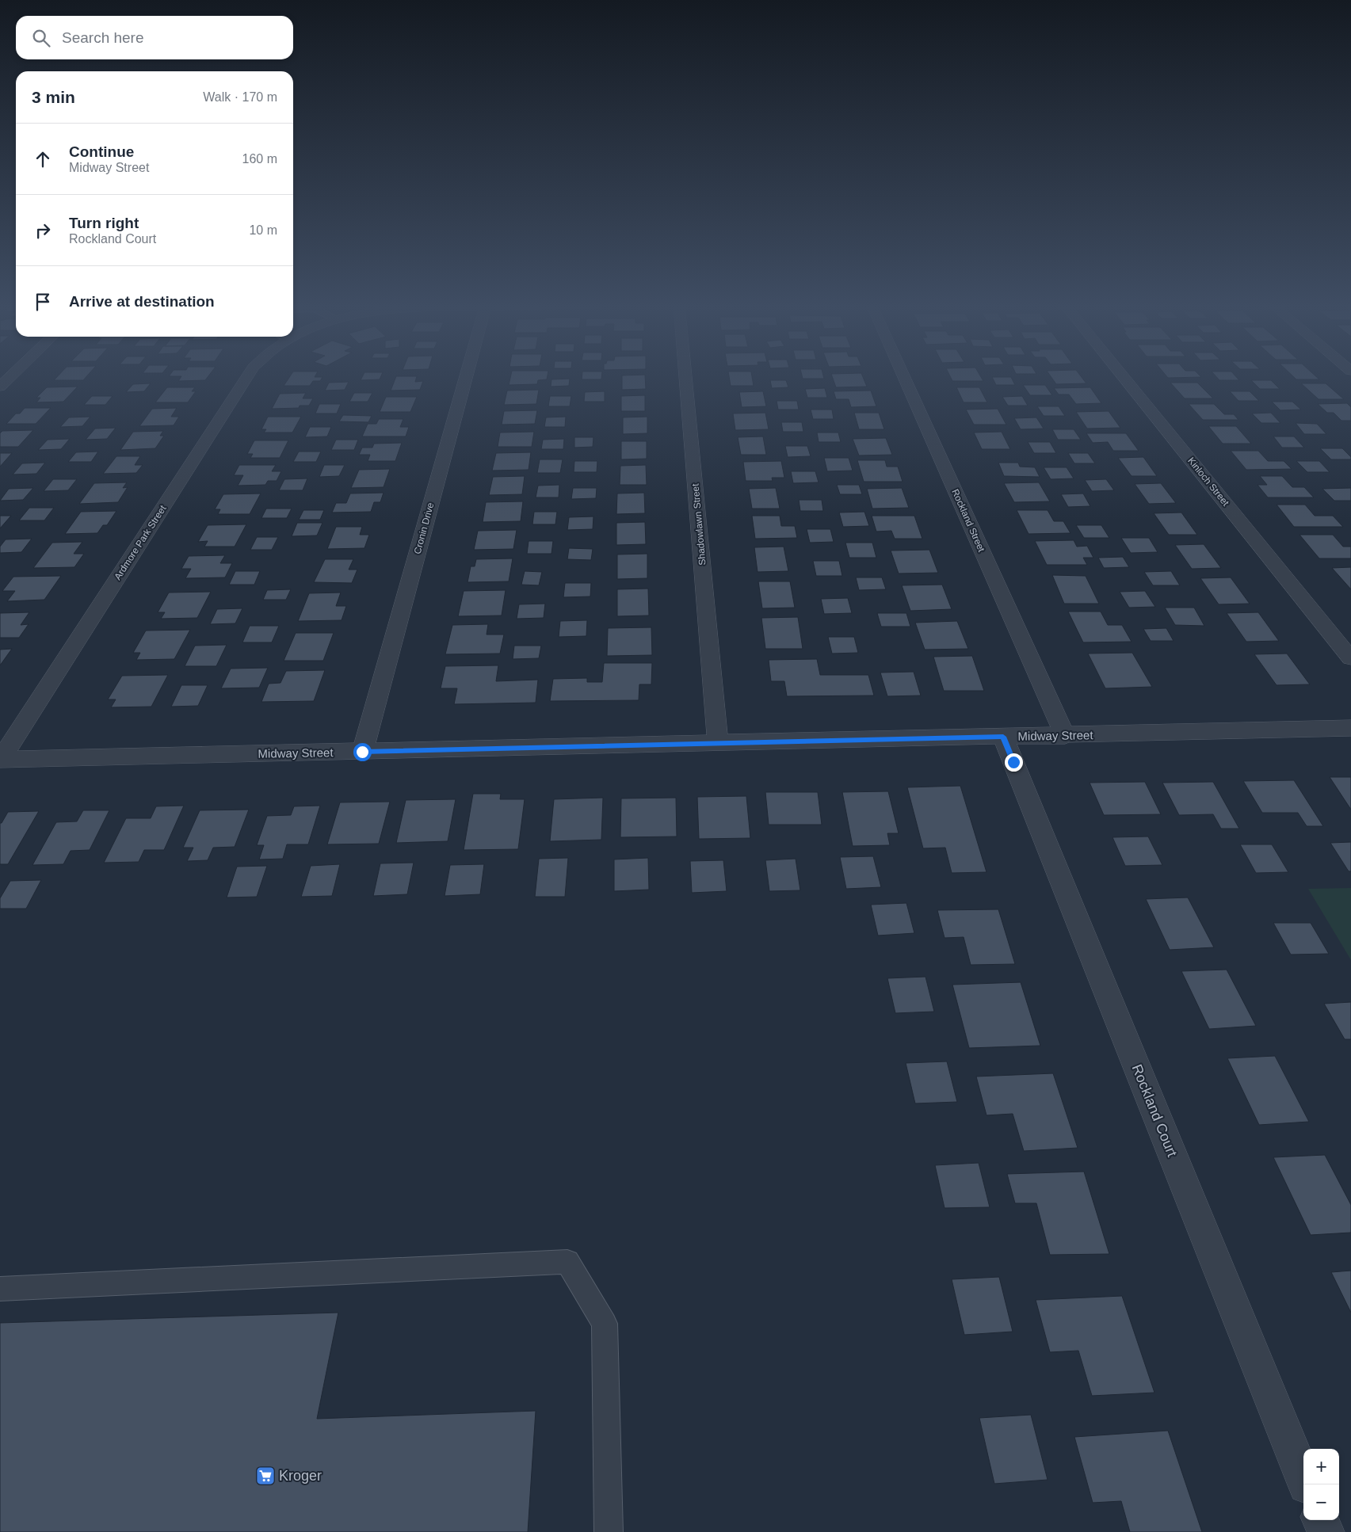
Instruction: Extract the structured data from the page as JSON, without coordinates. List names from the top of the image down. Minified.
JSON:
{"streets":{"street":["Kinloch Street","Rockland Street","Shadowlawn Street","Cronin Drive","Ardmore Park Street","Midway Street","Rockland Court"]},"crossings":[["Rockland Street","Midway Street"],["Shadowlawn Street","Midway Street"],["Cronin Drive","Midway Street"],["Ardmore Park Street","Midway Street"],["Midway Street","Rockland Court"]],"places":{"supermarket":["Kroger"]},"page":{"search":"Search here","heading":["3 min","Walk · 170 m"],"list":[["Continue","Midway Street","160 m"],["Turn right","Rockland Court","10 m"],"Arrive at destination"],"map_buttons":["+","−"]}}
